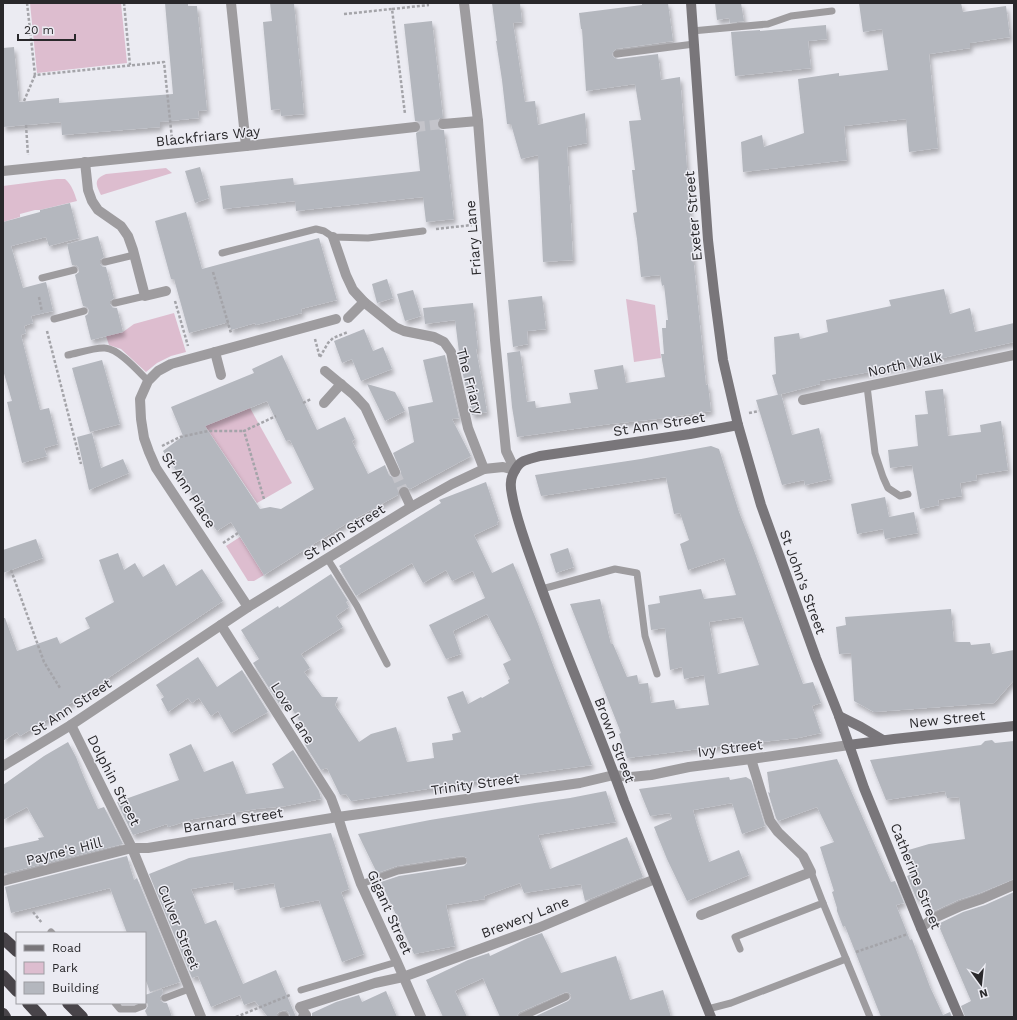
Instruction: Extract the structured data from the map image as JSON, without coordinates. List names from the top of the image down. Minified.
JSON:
{"streets":{"street":["Blackfriars Way","Exeter Street","Friary Lane","North Walk","The Friary","St Ann Street","St Ann Place","St John's Street","Love Lane","New Street","Brown Street","Ivy Street","Dolphin Street","Trinity Street","Barnard Street","Payne's Hill","Catherine Street","Gigant Street","Brewery Lane","Culver Street"]},"crossings":[["Exeter Street","St Ann Street"],["Exeter Street","St John's Street"],["Friary Lane","St Ann Street"],["Friary Lane","Brown Street"],["The Friary","St Ann Street"],["St Ann Street","St Ann Place"],["St Ann Street","St John's Street"],["St Ann Street","Love Lane"],["St Ann Street","Brown Street"],["St Ann Street","Dolphin Street"],["St John's Street","New Street"],["St John's Street","Ivy Street"],["St John's Street","Catherine Street"],["Love Lane","Trinity Street"],["Love Lane","Barnard Street"],["Love Lane","Gigant Street"],["New Street","Ivy Street"],["New Street","Catherine Street"],["Brown Street","Ivy Street"],["Brown Street","Trinity Street"],["Brown Street","Brewery Lane"],["Ivy Street","Trinity Street"],["Ivy Street","Catherine Street"],["Dolphin Street","Barnard Street"],["Dolphin Street","Payne's Hill"],["Dolphin Street","Culver Street"],["Trinity Street","Barnard Street"],["Trinity Street","Gigant Street"],["Barnard Street","Payne's Hill"],["Barnard Street","Gigant Street"],["Barnard Street","Culver Street"],["Payne's Hill","Culver Street"],["Gigant Street","Brewery Lane"]],"legend":["Road","Park","Building"],"scale_bar":"20 m","north":"bottom"}
